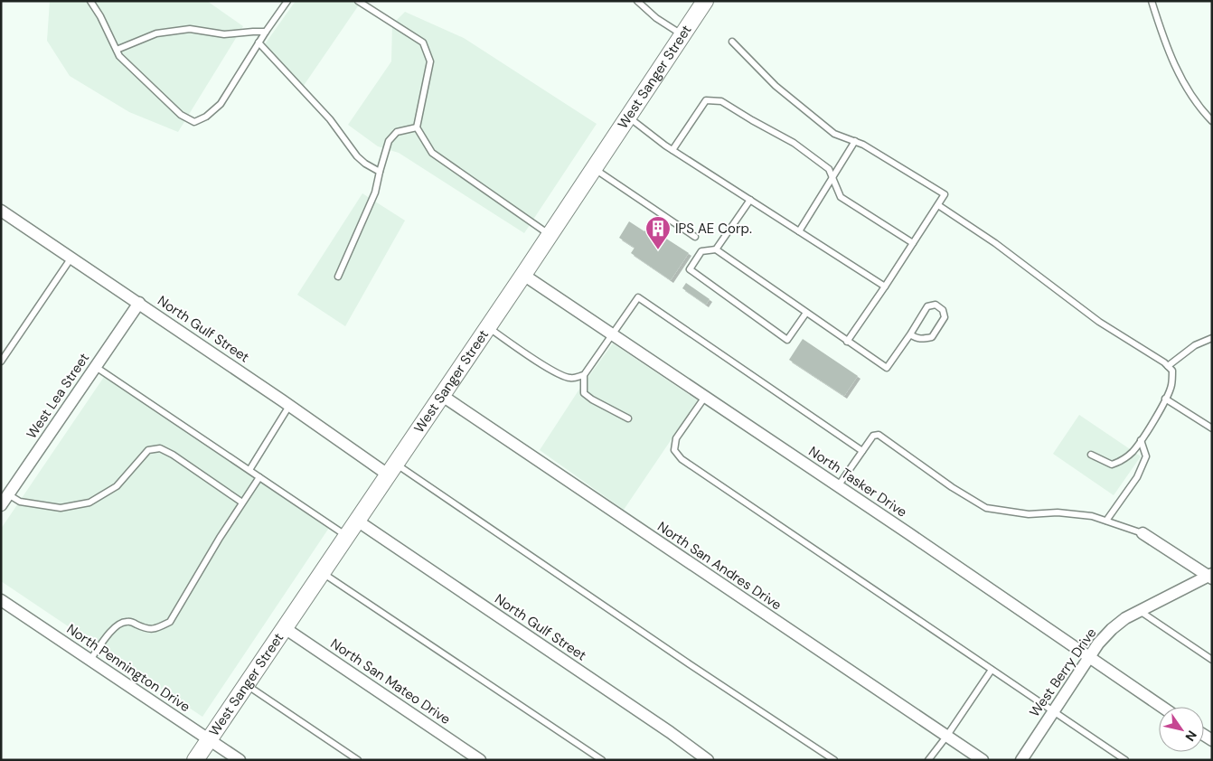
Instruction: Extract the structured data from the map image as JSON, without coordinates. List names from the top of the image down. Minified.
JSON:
{"streets":{"main road":["West Sanger Street"],"street":["North Gulf Street","West Lea Street","North Tasker Drive","North San Andres Drive","North Pennington Drive","West Berry Drive","North San Mateo Drive"]},"crossings":[["West Sanger Street","North Gulf Street"],["West Sanger Street","North Tasker Drive"],["West Sanger Street","North San Andres Drive"],["West Sanger Street","North Pennington Drive"],["West Sanger Street","North San Mateo Drive"],["North Gulf Street","West Lea Street"],["North Tasker Drive","West Berry Drive"]],"places":{"building":["IPS AE Corp."]},"north":"bottom right"}
